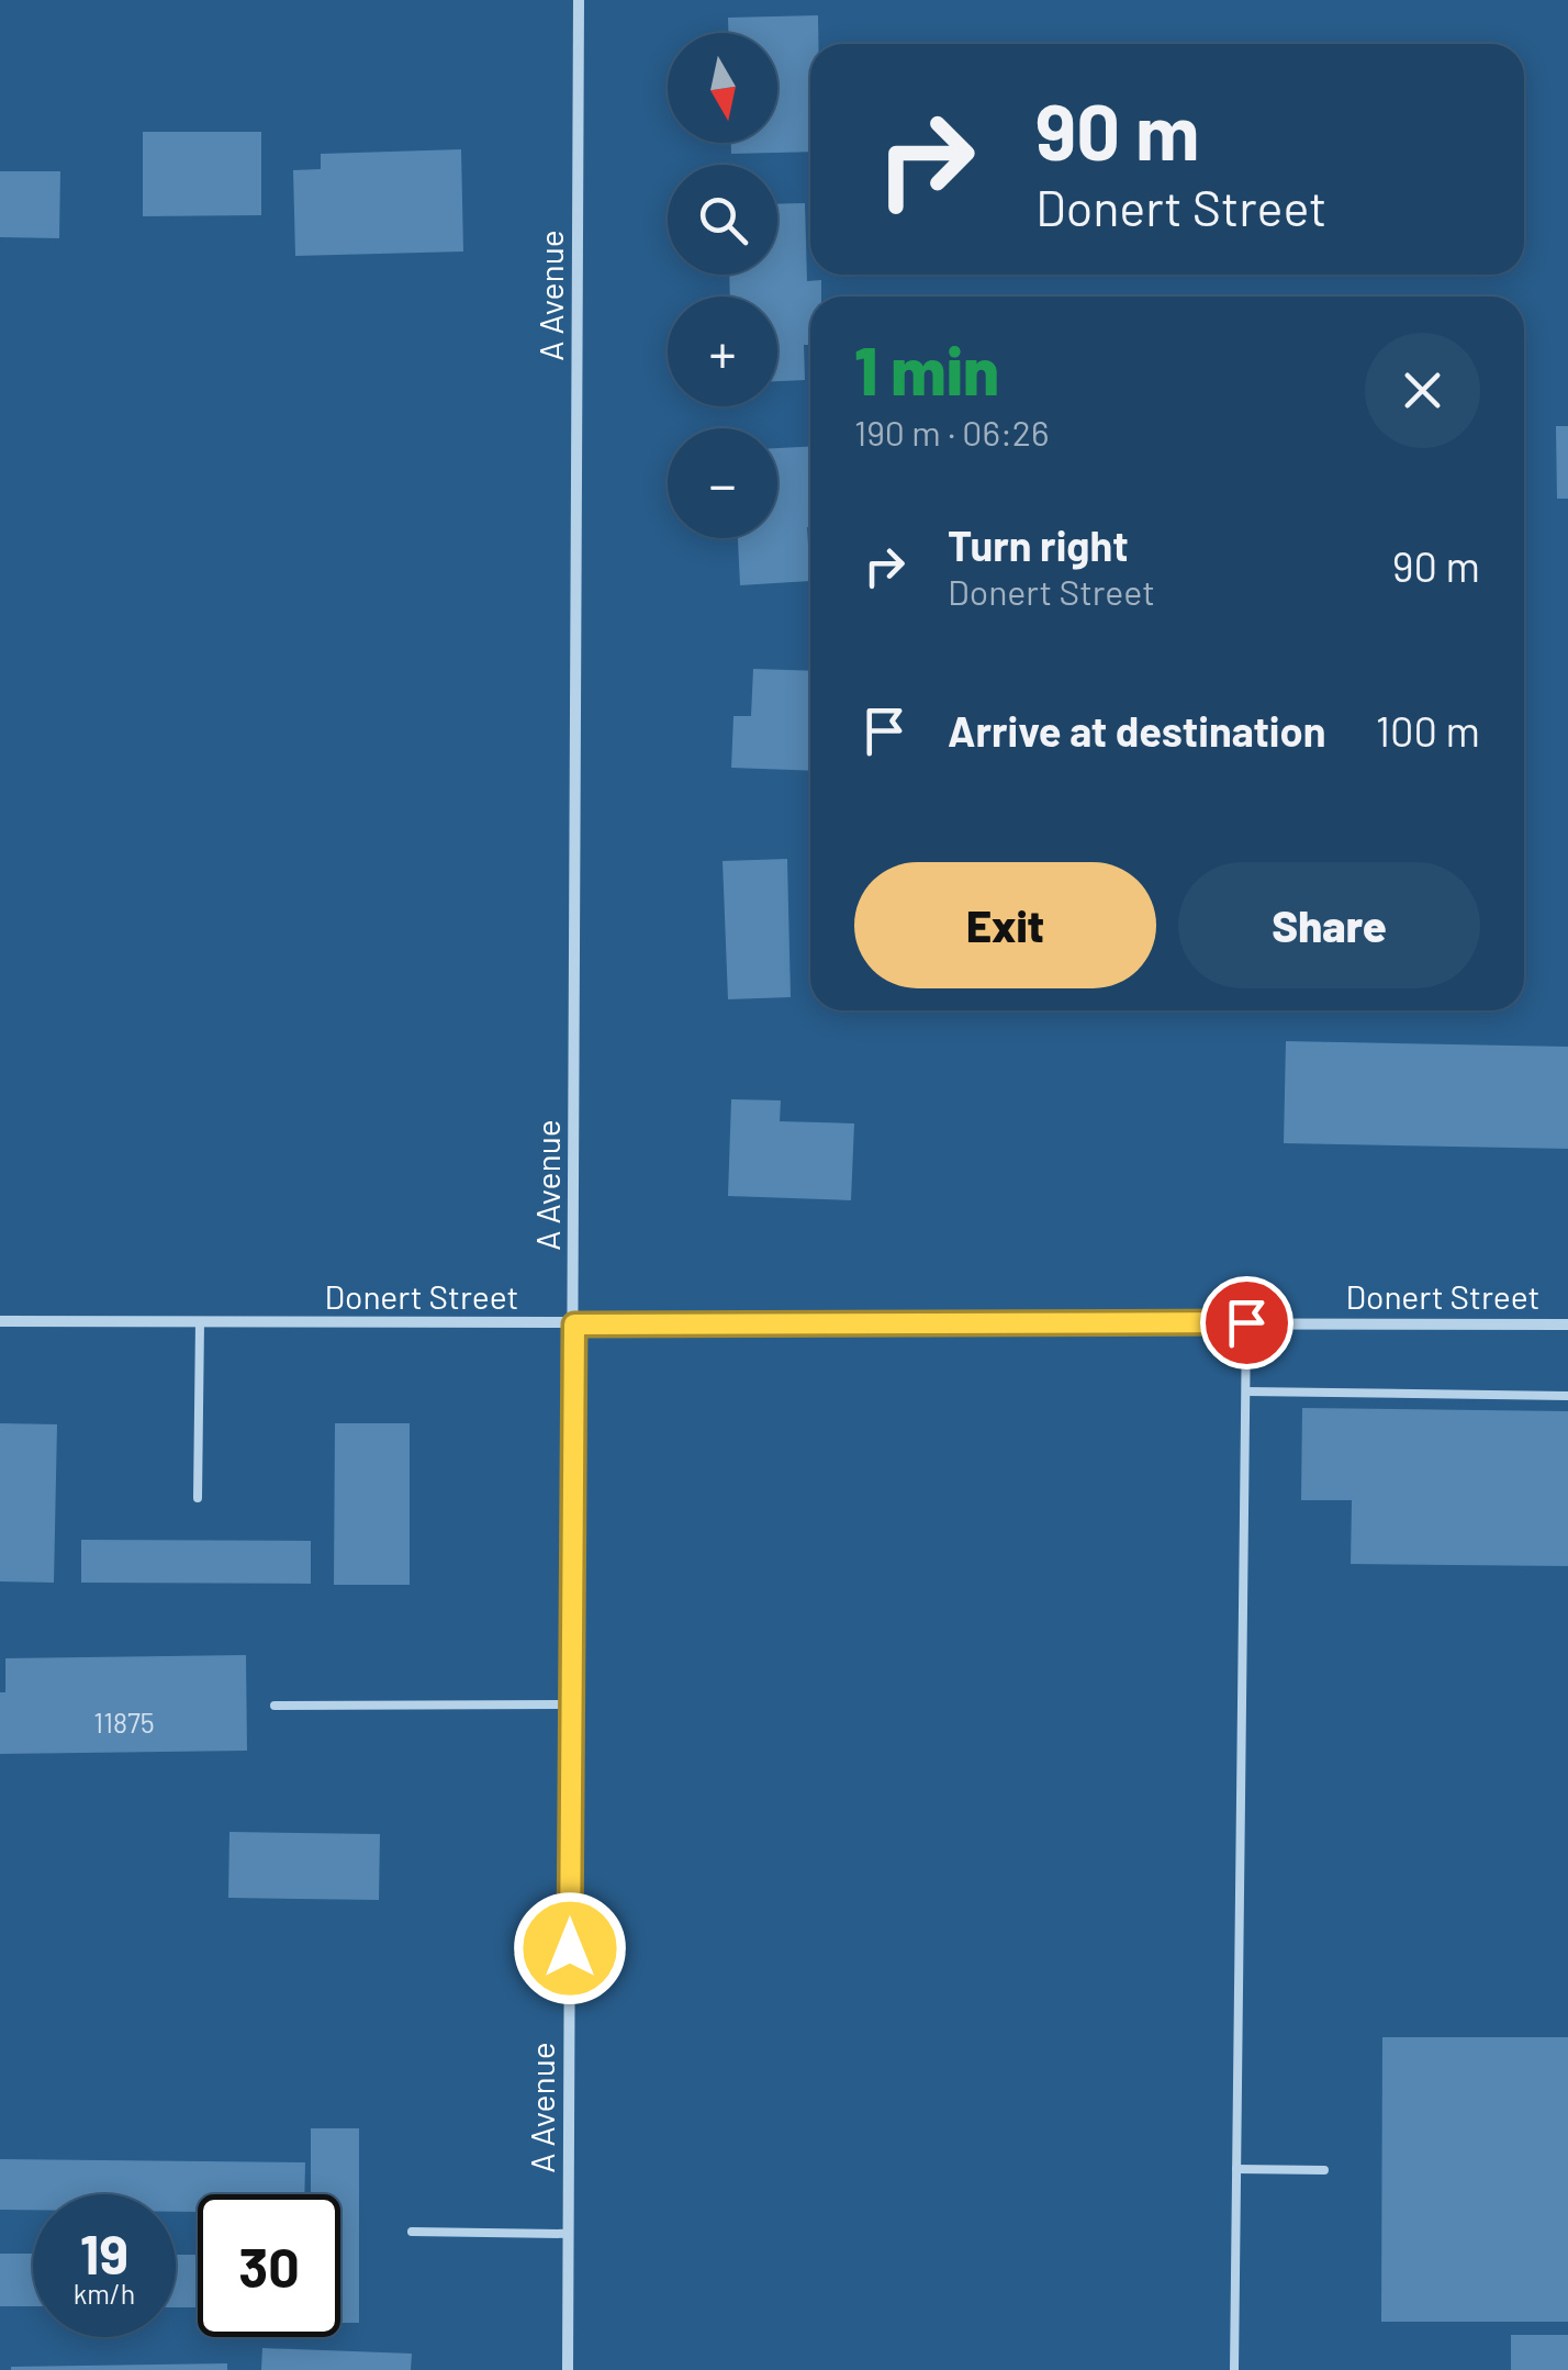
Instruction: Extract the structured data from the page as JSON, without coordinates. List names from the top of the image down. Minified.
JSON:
{"streets":{"street":["A Avenue","Donert Street"]},"crossings":[["A Avenue","Donert Street"]],"house_numbers":["11875"],"north":"bottom","page":{"map_buttons":["+","−"],"turn":["90 m","Donert Street"],"heading":["1 min","190 m · 06:26"],"list":[{"name":"Turn right","note":"Donert Street","value":"90 m"},{"name":"Arrive at destination","value":"100 m"}],"buttons":["Exit","Share"],"speed":"19 km/h","limit":"30"}}
